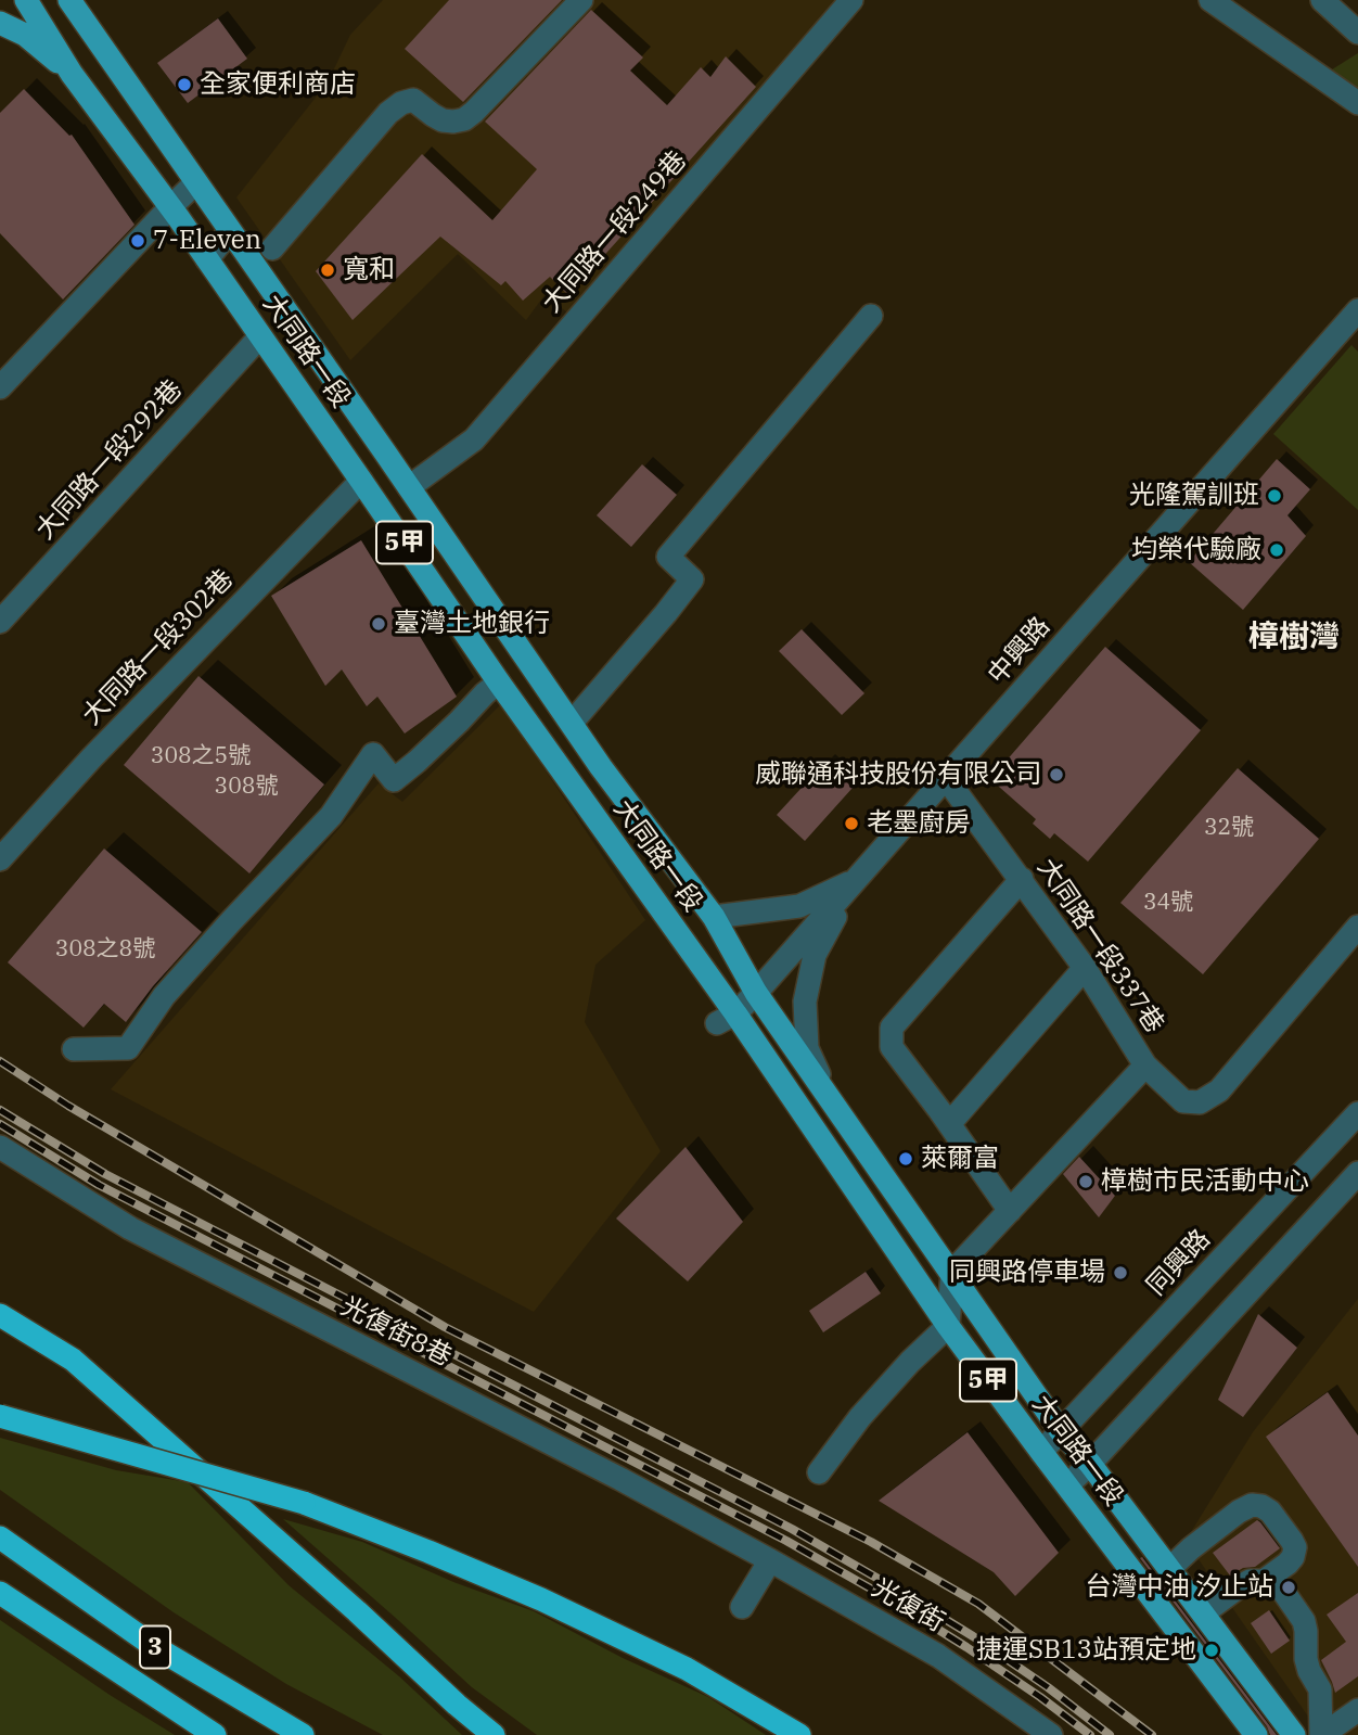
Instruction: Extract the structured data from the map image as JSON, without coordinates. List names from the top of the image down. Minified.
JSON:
{"streets":{"highway":["3"],"main road":["大同路一段","5甲"],"street":["大同路一段249巷","大同路一段292巷","大同路一段302巷","中興路","大同路一段337巷","同興路","光復街8巷","光復街"]},"crossings":[["大同路一段249巷","大同路一段"],["大同路一段","大同路一段292巷"],["大同路一段","大同路一段302巷"],["大同路一段","中興路"],["大同路一段","大同路一段337巷"],["大同路一段","同興路"],["中興路","大同路一段337巷"],["光復街8巷","光復街"]],"districts":["樟樹灣"],"places":["全家便利商店","7-Eleven","寬和","光隆駕訓班","均榮代驗廠","臺灣土地銀行","威聯通科技股份有限公司","老墨廚房","萊爾富","樟樹市民活動中心","同興路停車場","台灣中油 汐止站","捷運SB13站預定地"],"house_numbers":["308之5號","308號","32號","34號","308之8號"]}
